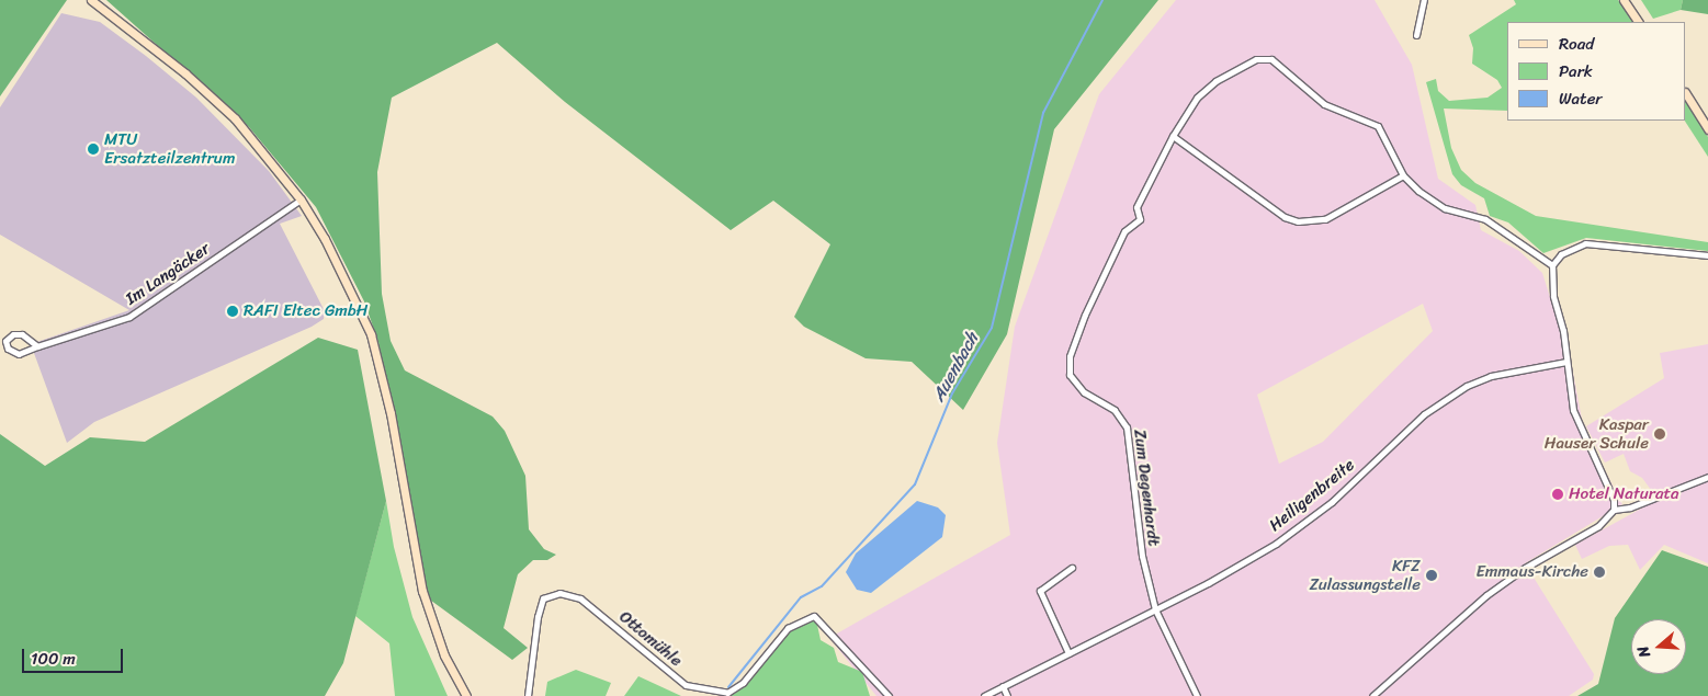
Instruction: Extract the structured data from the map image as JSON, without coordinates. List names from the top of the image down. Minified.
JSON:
{"streets":{"street":["Im Langäcker","Zum Degenhardt","Heiligenbreite","Ottomühle"]},"crossings":[["Zum Degenhardt","Heiligenbreite"]],"water":["Auenbach"],"places":["MTU Ersatzteilzentrum","RAFI Eltec GmbH","Kaspar Hauser Schule","Hotel Naturata","Emmaus-Kirche","KFZ Zulassungstelle"],"legend":["Road","Park","Water"],"scale_bar":"100 m","north":"left"}
